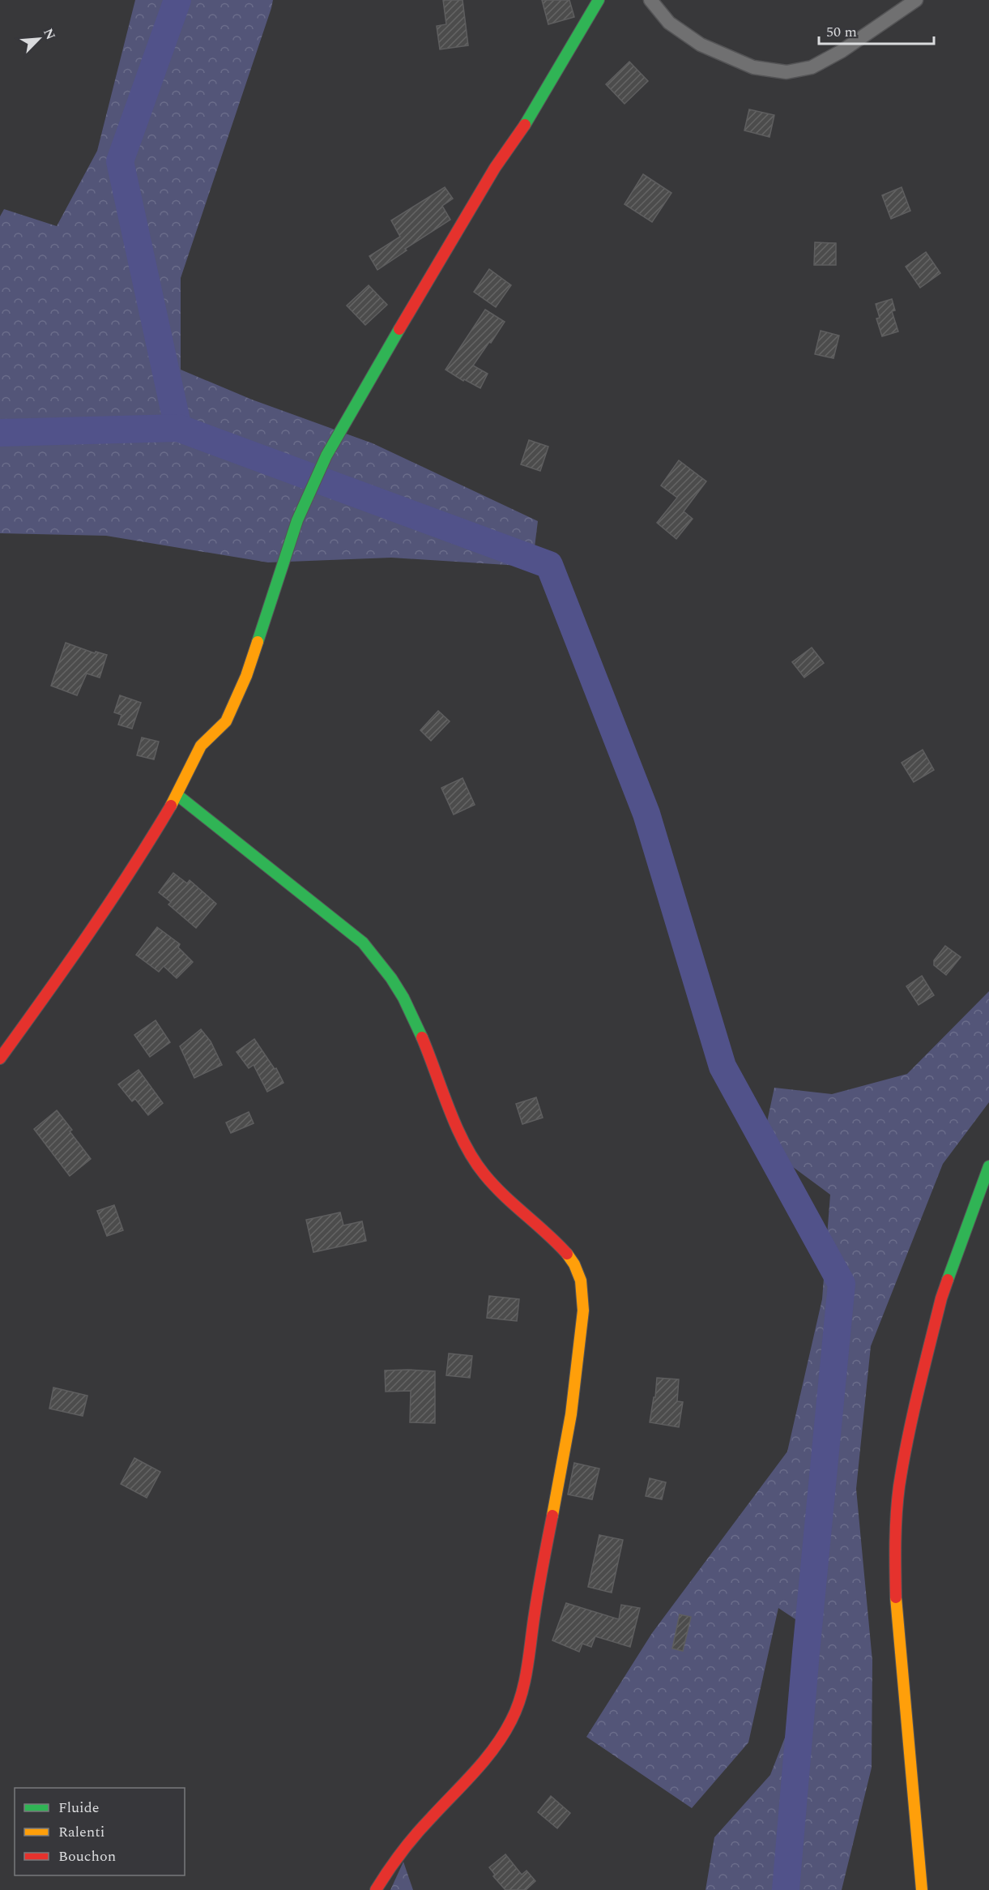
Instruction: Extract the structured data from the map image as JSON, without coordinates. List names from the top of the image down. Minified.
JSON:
{"legend":["Fluide","Ralenti","Bouchon"],"scale_bar":"50 m","north":"top right"}
